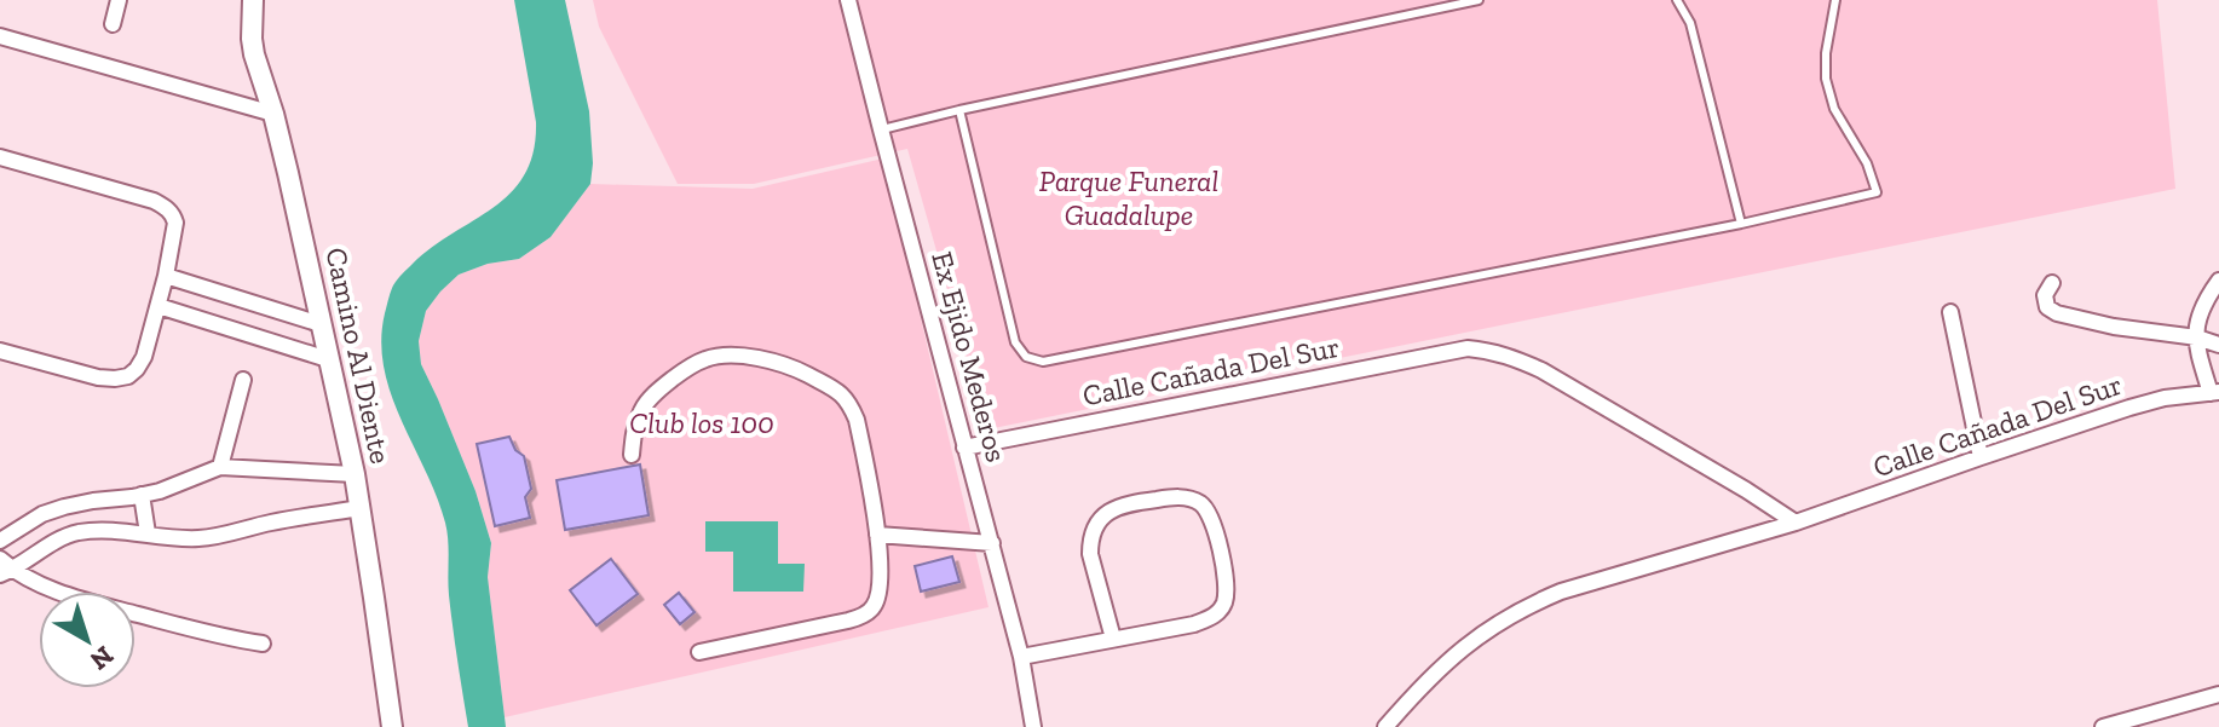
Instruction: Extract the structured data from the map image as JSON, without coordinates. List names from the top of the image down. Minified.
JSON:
{"streets":{"street":["Camino Al Diente","Ex Ejido Mederos","Calle Cañada Del Sur"]},"crossings":[["Ex Ejido Mederos","Calle Cañada Del Sur"]],"parks":["Parque Funeral Guadalupe","Club los 100"],"north":"bottom right"}
